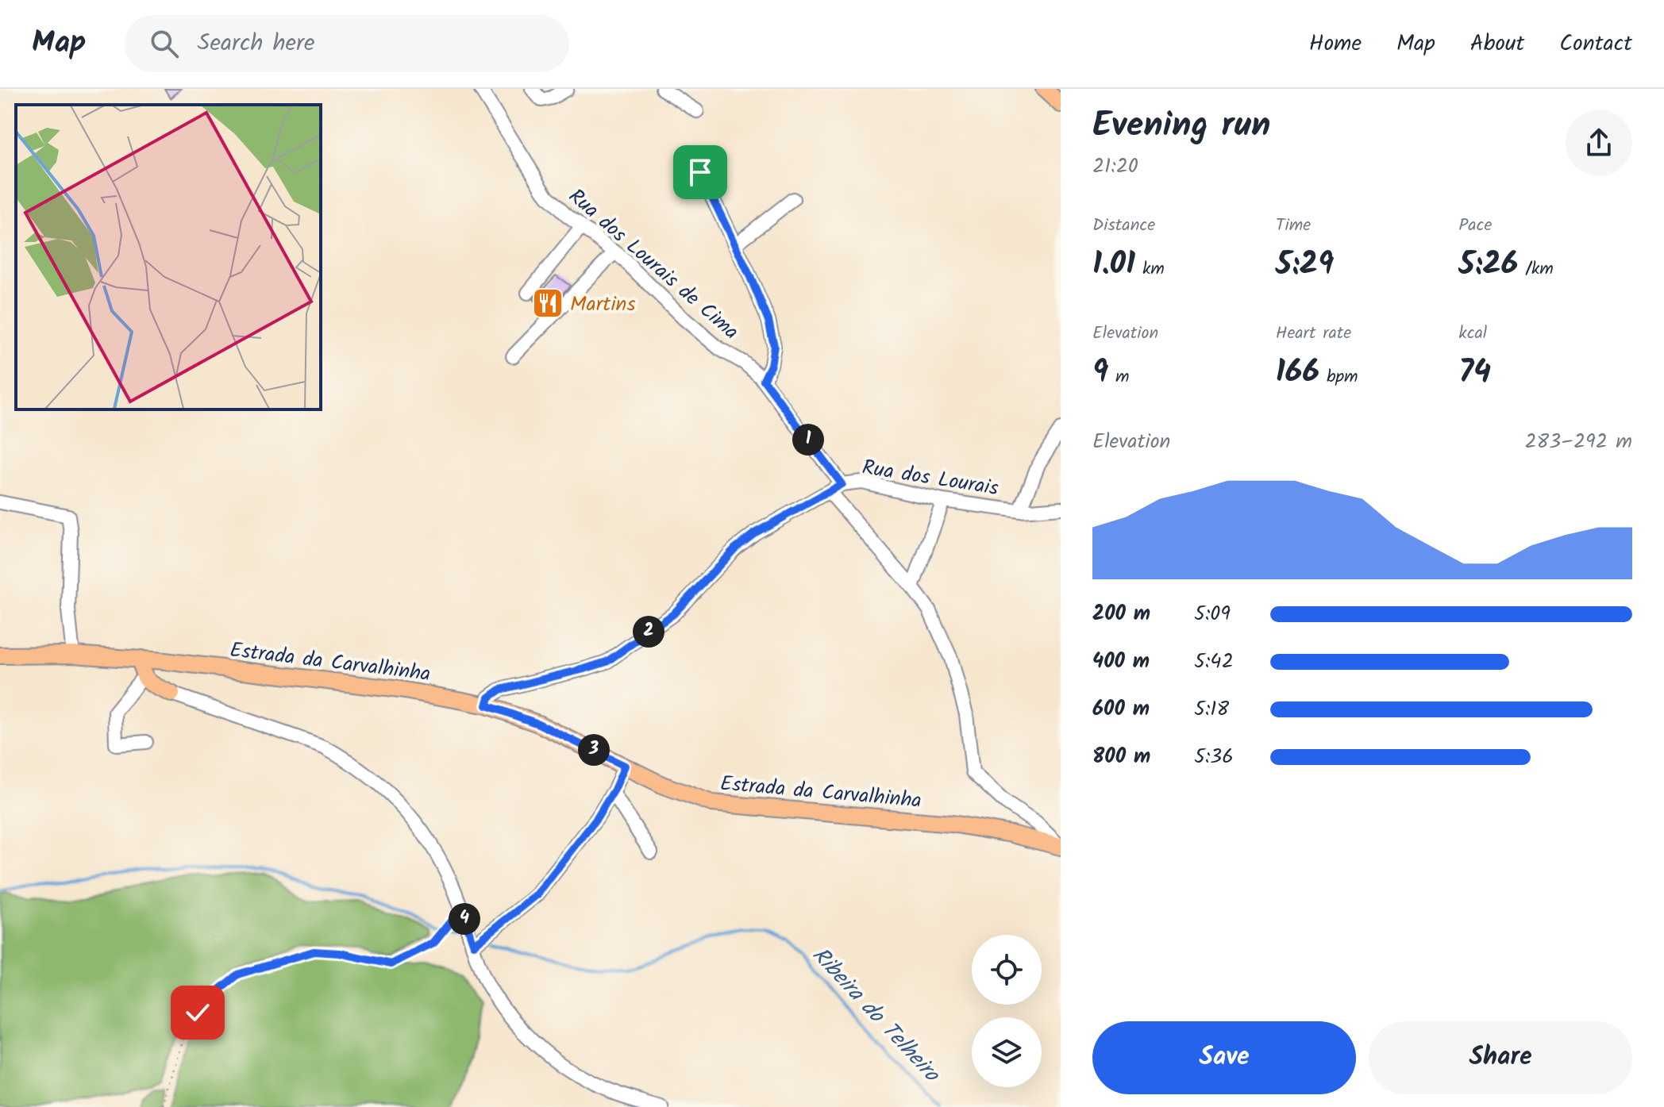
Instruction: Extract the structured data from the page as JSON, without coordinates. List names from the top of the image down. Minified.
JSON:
{"streets":{"main road":["Estrada da Carvalhinha"],"street":["Rua dos Lourais de Cima","Rua dos Lourais"]},"crossings":[["Rua dos Lourais de Cima","Rua dos Lourais"],["Rua dos Lourais","Estrada da Carvalhinha"]],"water":["Ribeira do Telheiro"],"places":{"restaurant":["Martins"]},"page":{"header":"Map","search":"Search here","nav":["Home","Map","About","Contact"],"heading":["Evening run","21:20"],"stats":[["Distance","1.01 km"],["Time","5:29"],["Pace","5:26 /km"],["Elevation","9 m"],["Heart rate","166 bpm"],["kcal","74"]],"chart":["Elevation","283–292 m"],"pins":["1","2","3","4"],"list":[{"name":"200 m","note":"5:09"},{"name":"400 m","note":"5:42"},{"name":"600 m","note":"5:18"},{"name":"800 m","note":"5:36"}],"buttons":["Save","Share"]}}
